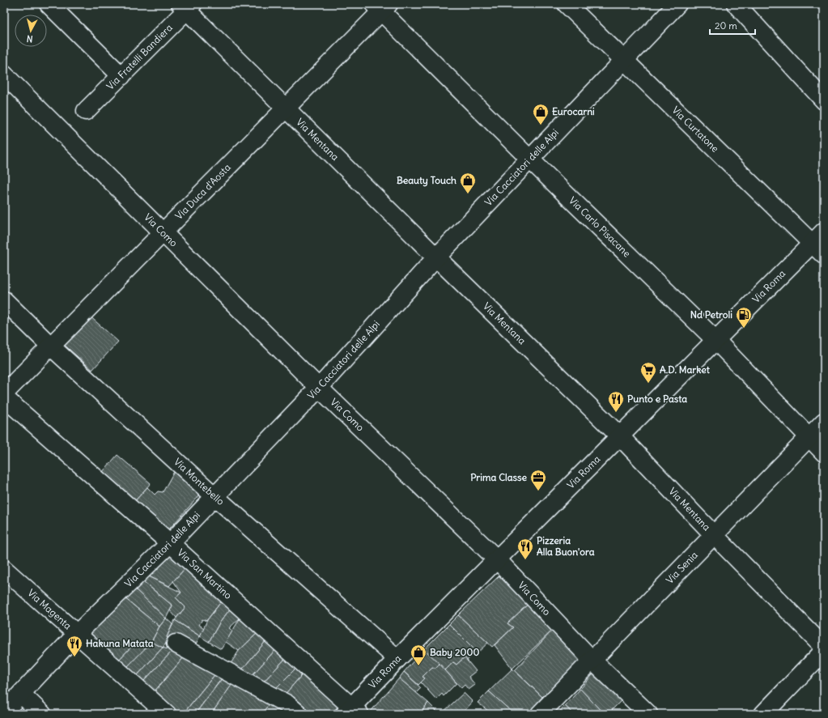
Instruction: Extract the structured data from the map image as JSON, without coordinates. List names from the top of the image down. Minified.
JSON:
{"streets":{"street":["Via Fratelli Bandiera","Via Curtatone","Via Mentana","Via Cacciatori delle Alpi","Via Duca d'Aosta","Via Carlo Pisacane","Via Como","Via Roma","Via Montebello","Via Senia","Via San Martino","Via Magenta"]},"crossings":[["Via Fratelli Bandiera","Via Mentana"],["Via Curtatone","Via Cacciatori delle Alpi"],["Via Curtatone","Via Roma"],["Via Mentana","Via Cacciatori delle Alpi"],["Via Mentana","Via Duca d'Aosta"],["Via Mentana","Via Roma"],["Via Mentana","Via Senia"],["Via Cacciatori delle Alpi","Via Carlo Pisacane"],["Via Cacciatori delle Alpi","Via Como"],["Via Cacciatori delle Alpi","Via Montebello"],["Via Cacciatori delle Alpi","Via San Martino"],["Via Cacciatori delle Alpi","Via Magenta"],["Via Duca d'Aosta","Via Carlo Pisacane"],["Via Duca d'Aosta","Via Como"],["Via Duca d'Aosta","Via Montebello"],["Via Carlo Pisacane","Via Roma"],["Via Carlo Pisacane","Via Senia"],["Via Como","Via Roma"],["Via Como","Via Senia"],["Via Roma","Via Montebello"],["Via Roma","Via San Martino"]],"places":{"shop":["Eurocarni","Beauty Touch","Baby 2000"],"fuel station":["Nd Petroli"],"supermarket":["A.D. Market"],"restaurant":["Punto e Pasta","Pizzeria Alla Buon'ora","Hakuna Matata"],"office":["Prima Classe"]},"scale_bar":"20 m","north":"bottom"}
